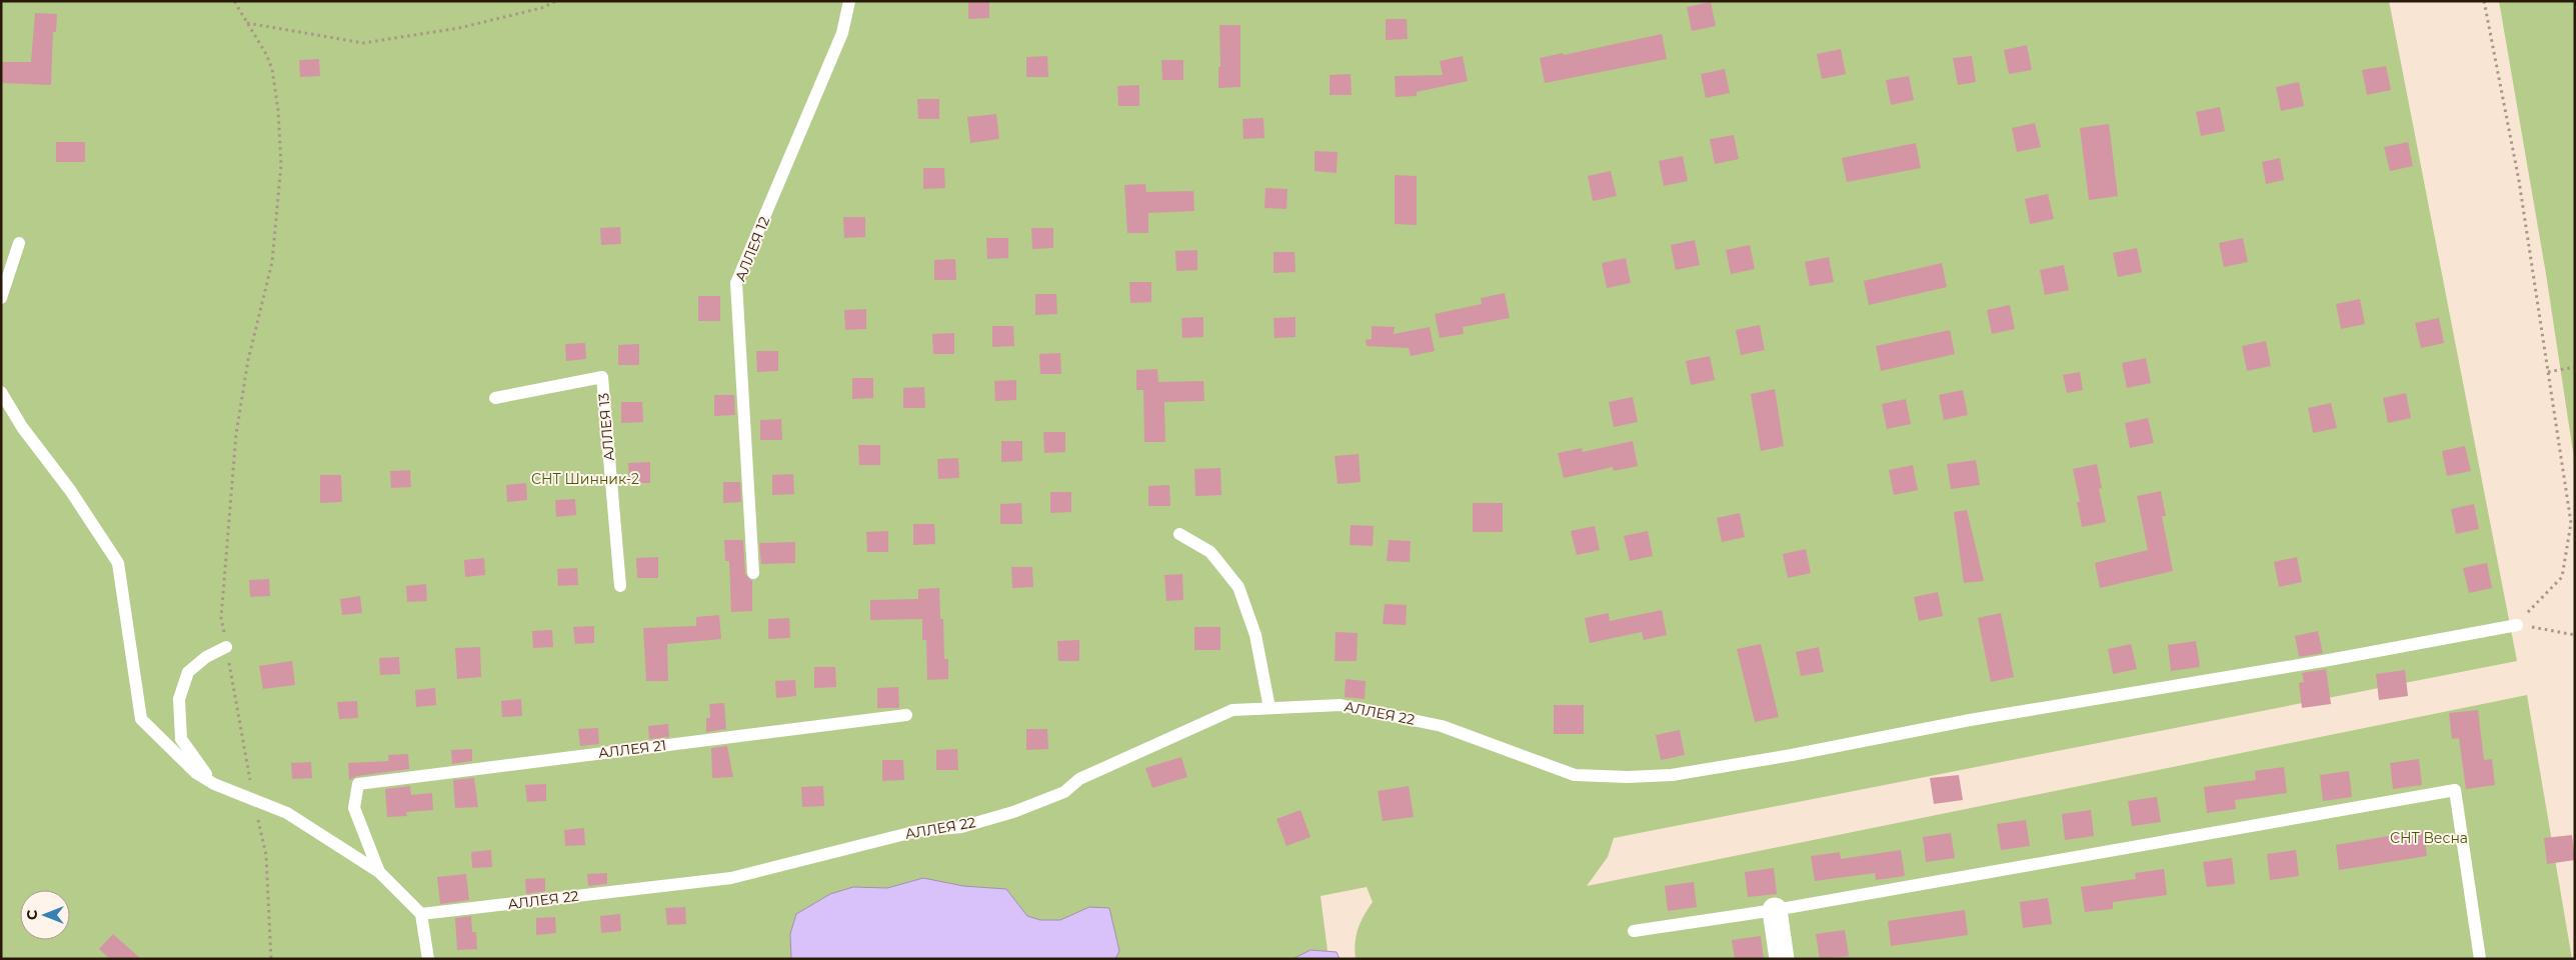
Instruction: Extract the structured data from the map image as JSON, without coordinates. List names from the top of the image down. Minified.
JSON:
{"streets":{"lane":["АЛЛЕЯ 12","АЛЛЕЯ 13","АЛЛЕЯ 22","АЛЛЕЯ 21"]},"parks":["СНТ Шинник-2","СНТ Весна"],"north":"left"}
